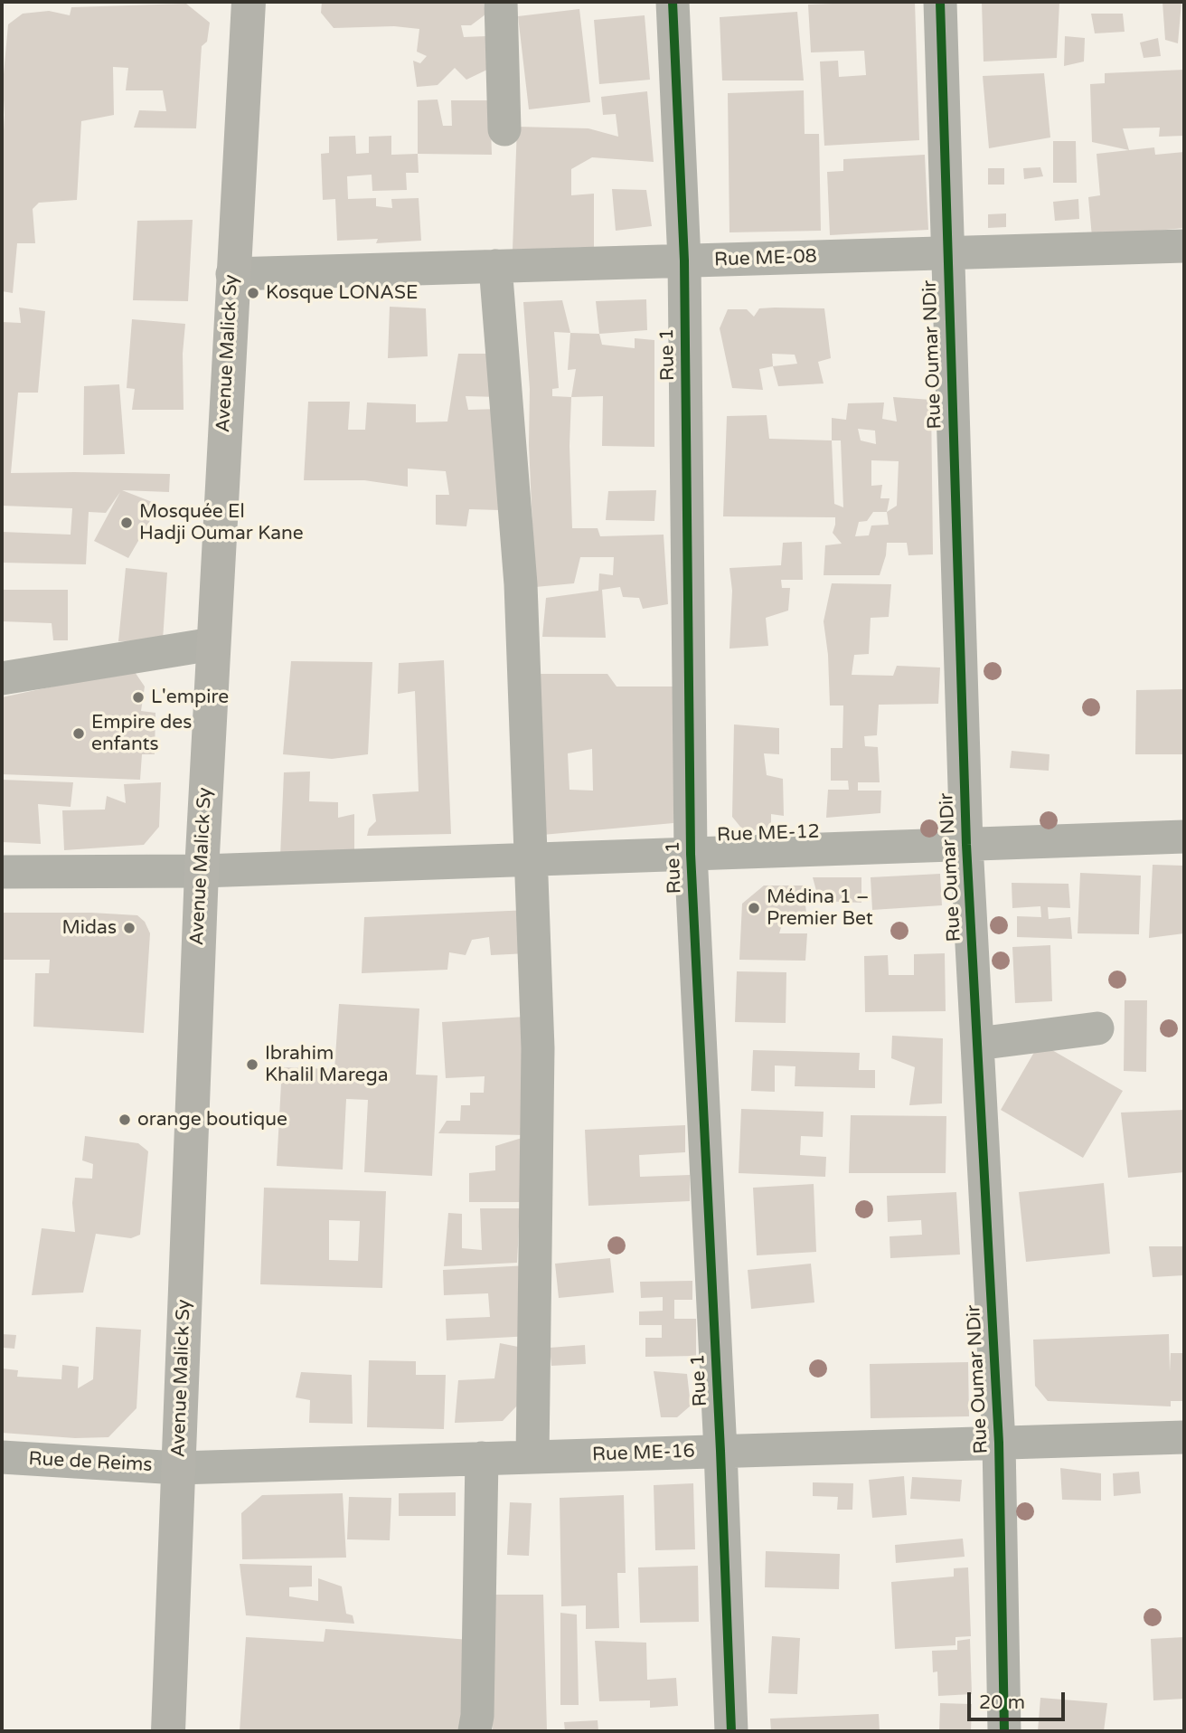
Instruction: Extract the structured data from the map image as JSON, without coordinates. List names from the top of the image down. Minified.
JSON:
{"streets":{"main road":["Avenue Malick Sy"],"street":["Rue ME-08","Rue 1","Rue Oumar NDir","Rue ME-12","Rue ME-16","Rue de Reims"]},"crossings":[["Rue ME-08","Avenue Malick Sy"],["Rue ME-08","Rue 1"],["Rue ME-08","Rue Oumar NDir"],["Avenue Malick Sy","Rue ME-12"],["Avenue Malick Sy","Rue ME-16"],["Avenue Malick Sy","Rue de Reims"],["Rue 1","Rue ME-12"],["Rue 1","Rue ME-16"],["Rue Oumar NDir","Rue ME-12"],["Rue Oumar NDir","Rue ME-16"],["Rue ME-16","Rue de Reims"]],"places":["Kosque LONASE","Mosquée El Hadji Oumar Kane","L'empire","Empire des enfants","Médina 1 – Premier Bet","Midas","Ibrahim Khalil Marega","orange boutique"],"scale_bar":"20 m"}
